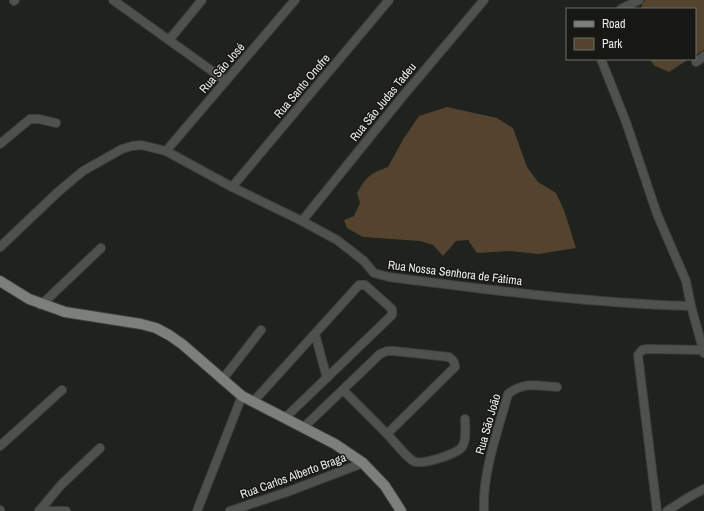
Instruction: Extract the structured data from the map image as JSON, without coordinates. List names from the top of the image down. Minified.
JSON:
{"streets":{"street":["Rua São José","Rua Santo Onofre","Rua São Judas Tadeu","Rua Nossa Senhora de Fátima","Rua São João","Rua Carlos Alberto Braga"]},"crossings":[["Rua São José","Rua Nossa Senhora de Fátima"],["Rua Santo Onofre","Rua Nossa Senhora de Fátima"],["Rua São Judas Tadeu","Rua Nossa Senhora de Fátima"]],"legend":["Road","Park"]}
